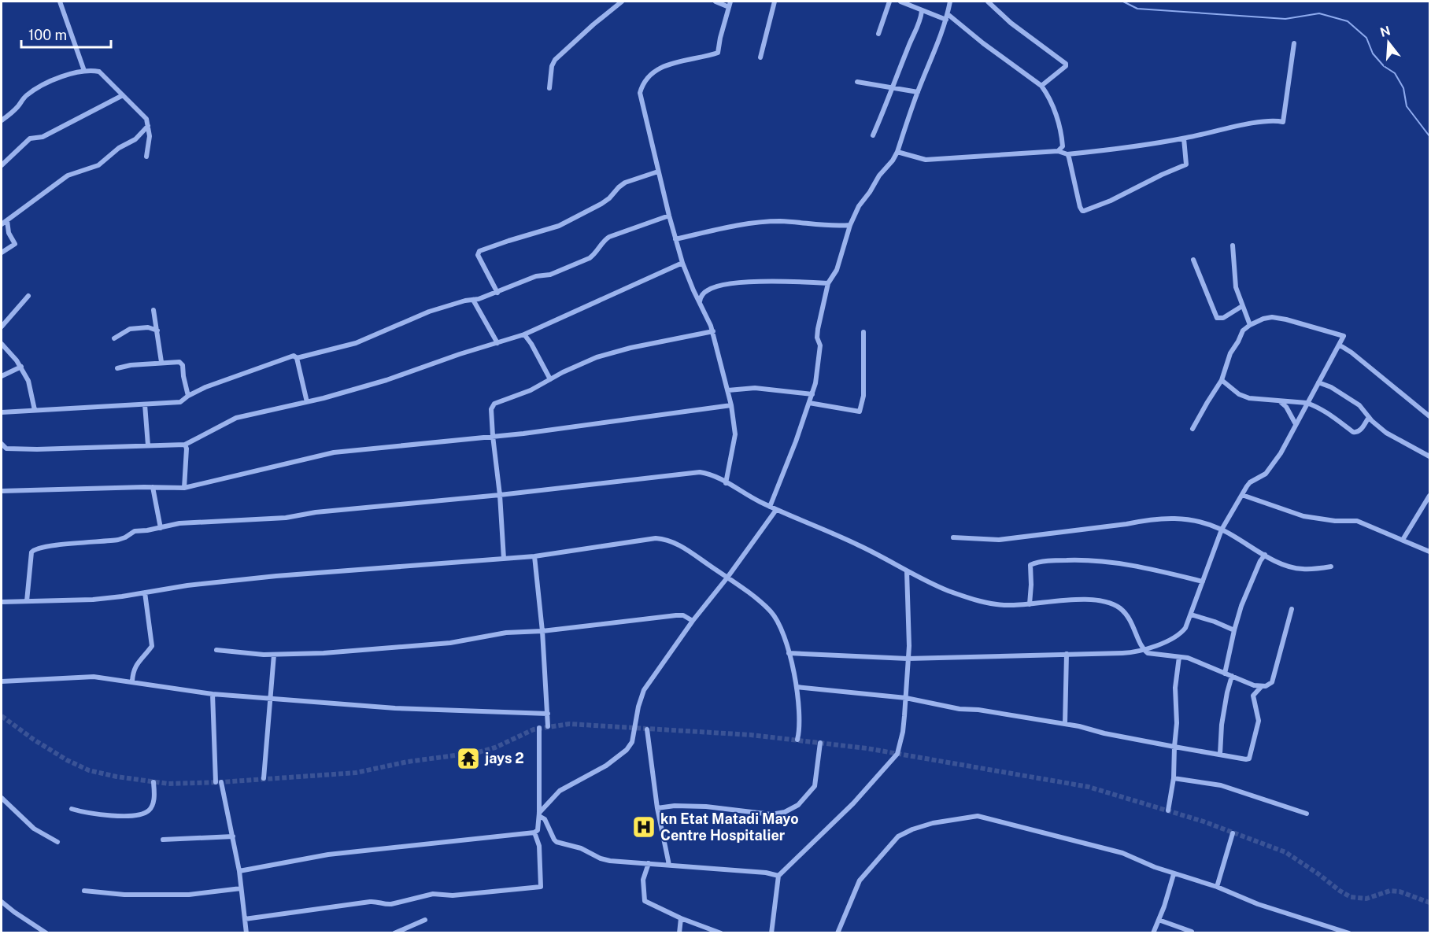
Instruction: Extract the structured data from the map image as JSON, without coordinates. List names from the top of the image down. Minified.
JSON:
{"places":{"temple":["jays 2"],"hospital":["kn Etat Matadi Mayo Centre Hospitalier"]},"scale_bar":"100 m","north":"top"}
